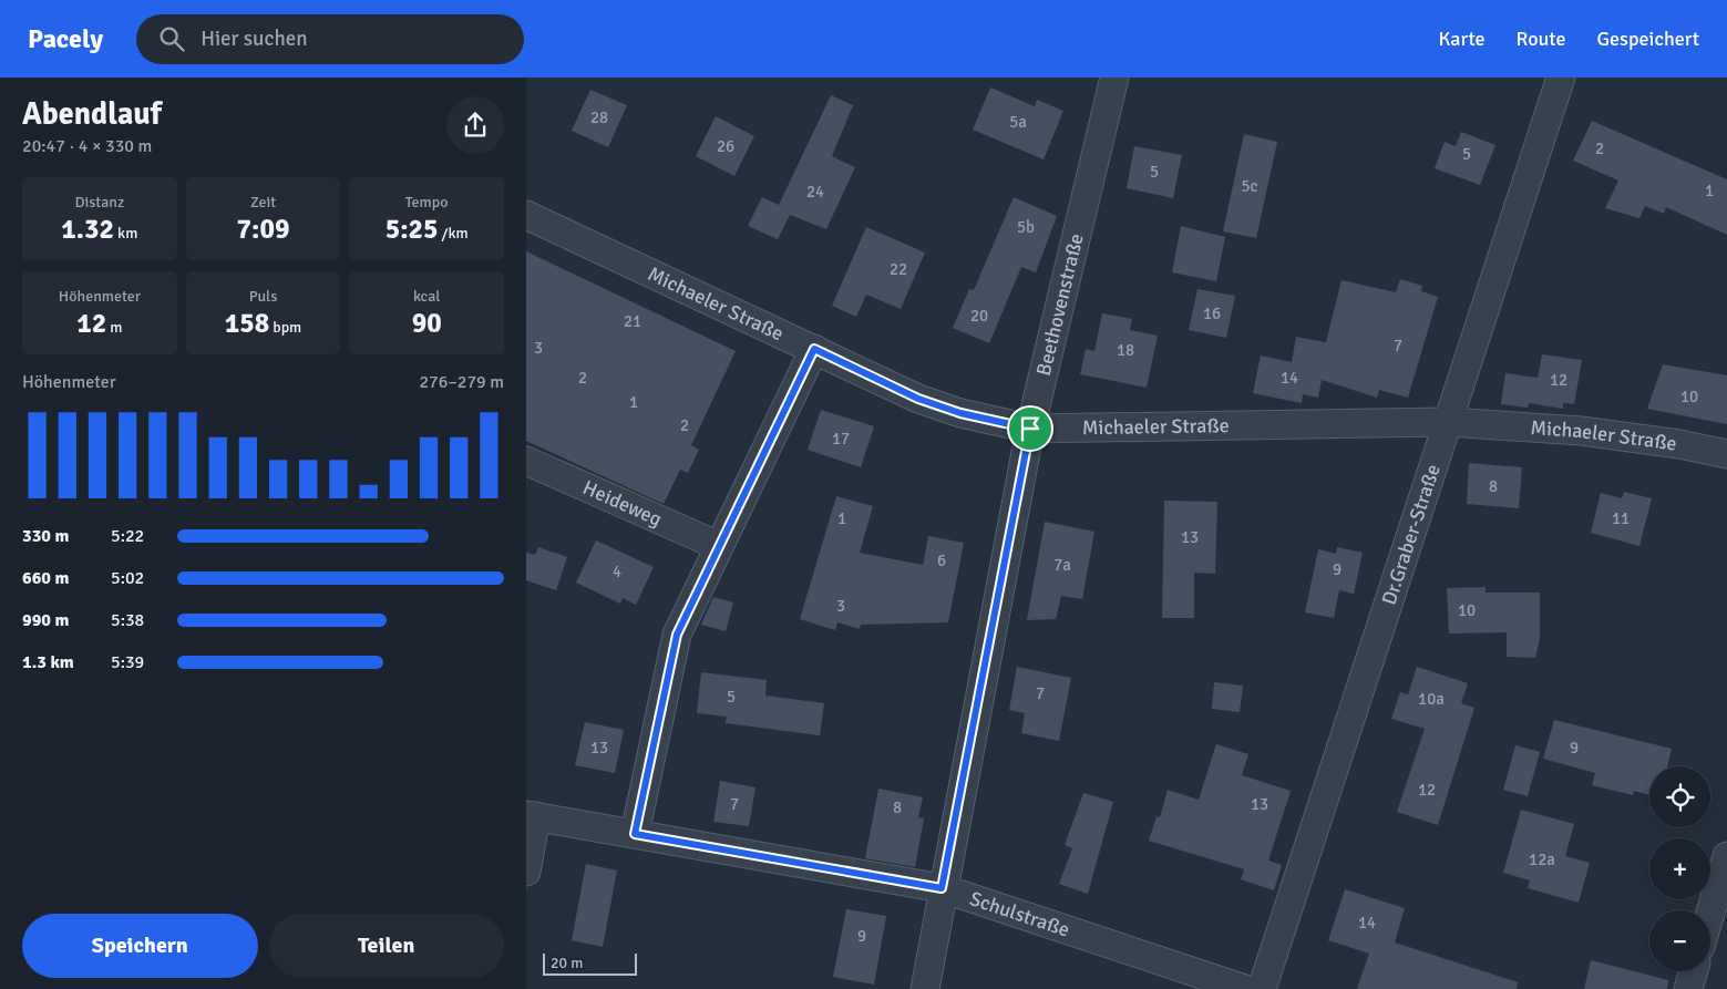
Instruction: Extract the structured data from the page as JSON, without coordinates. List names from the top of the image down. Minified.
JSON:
{"streets":{"street":["Michaeler Straße","Beethovenstraße","Heideweg","Dr.Graber-Straße","Schulstraße"]},"crossings":[["Michaeler Straße","Beethovenstraße"],["Michaeler Straße","Dr.Graber-Straße"],["Beethovenstraße","Schulstraße"]],"house_numbers":["28","5a","26","2","5","5","5c","1","24","5b","22","16","20","21","7","3","18","2","14","12","10","1","2","17","8","1","11","13","6","7a","9","4","3","10","7","5","10a","13","9","12","7","13","8","12a","14","9"],"scale_bar":"20 m","page":{"header":"Pacely","search":"Hier suchen","nav":["Karte","Route","Gespeichert"],"heading":["Abendlauf","20:47 · 4 × 330 m"],"stats":[["Distanz","1.32 km"],["Zeit","7:09"],["Tempo","5:25 /km"],["Höhenmeter","12 m"],["Puls","158 bpm"],["kcal","90"]],"chart":["Höhenmeter","276–279 m"],"list":[{"name":"330 m","note":"5:22"},{"name":"660 m","note":"5:02"},{"name":"990 m","note":"5:38"},{"name":"1.3 km","note":"5:39"}],"map_buttons":["+","−"],"buttons":["Speichern","Teilen"],"scale":"20 m"}}
